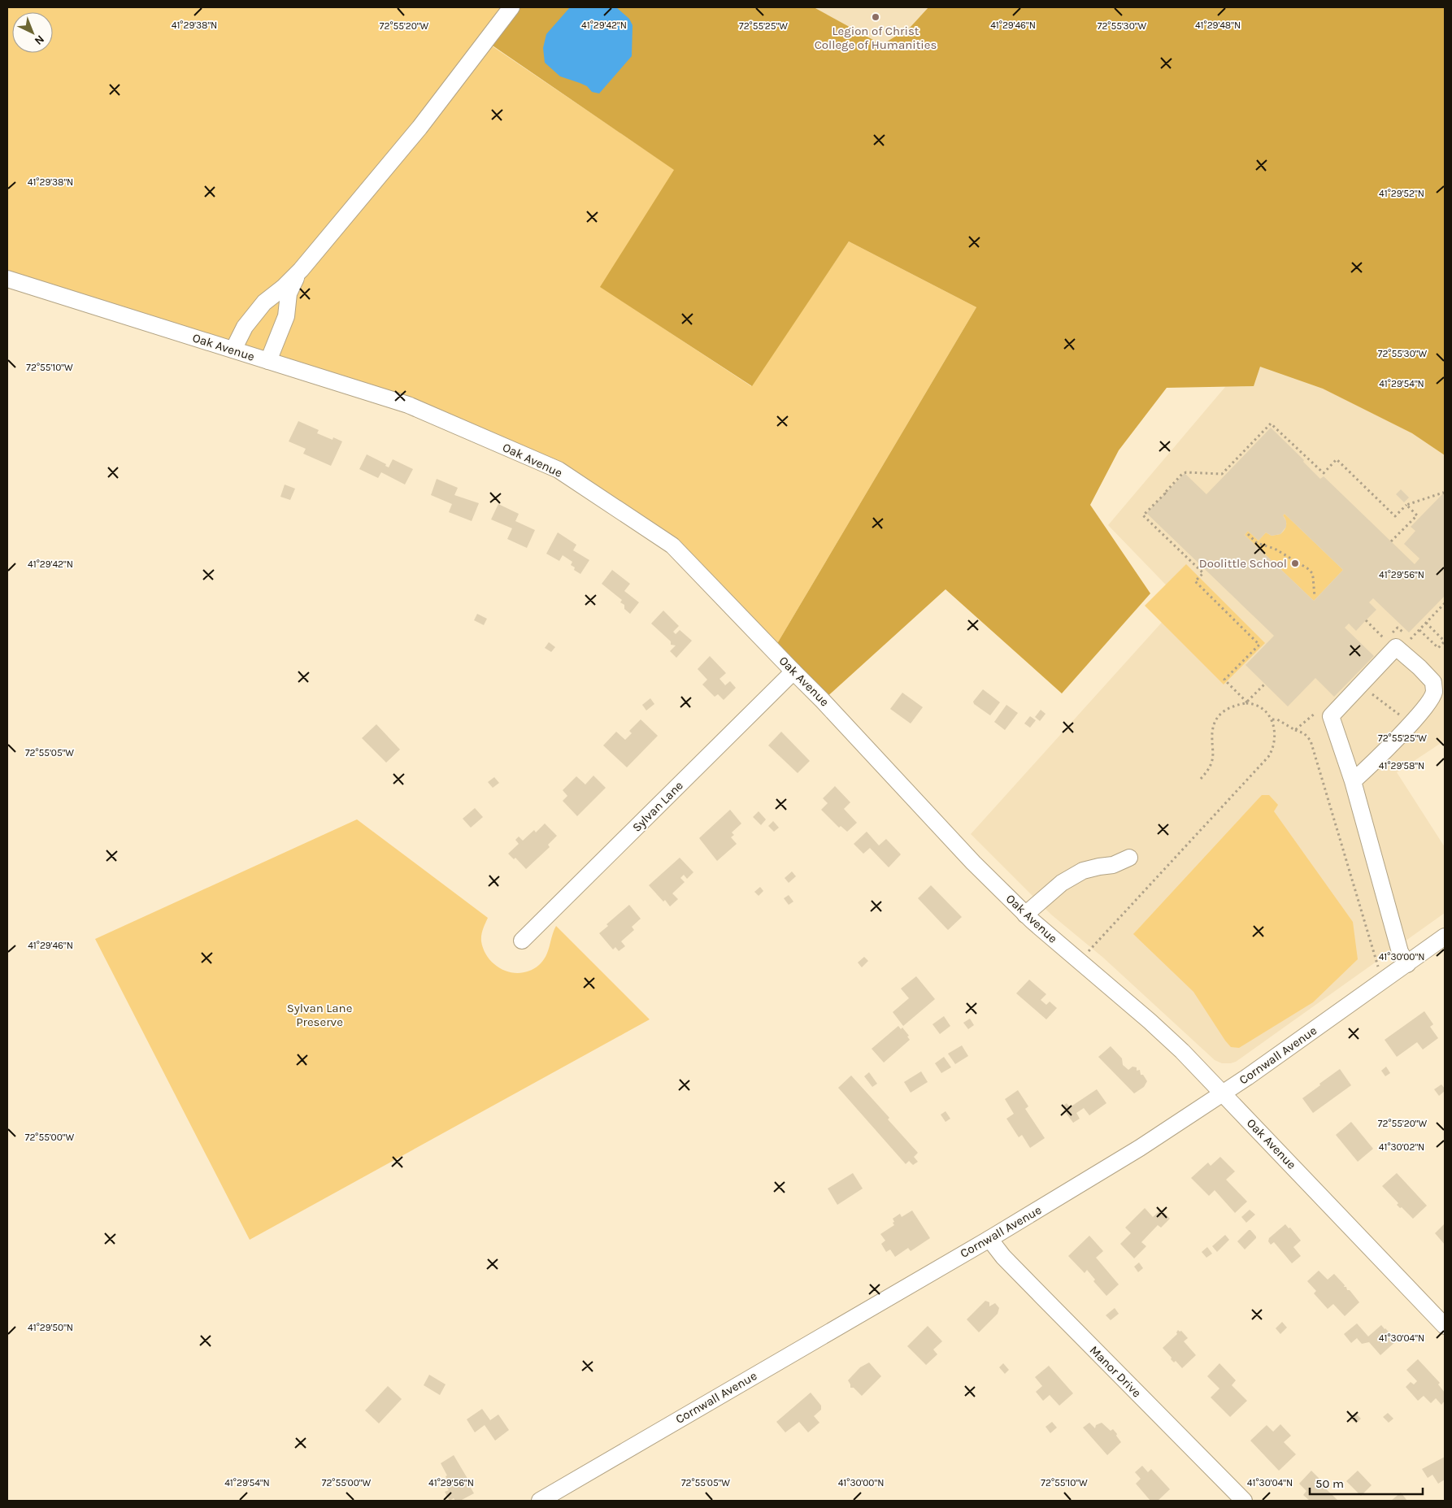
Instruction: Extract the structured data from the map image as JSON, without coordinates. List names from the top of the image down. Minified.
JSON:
{"streets":{"street":["Oak Avenue","Sylvan Lane","Cornwall Avenue","Manor Drive"]},"crossings":[["Oak Avenue","Sylvan Lane"],["Oak Avenue","Cornwall Avenue"],["Cornwall Avenue","Manor Drive"]],"parks":["Sylvan Lane Preserve"],"places":["Legion of Christ College of Humanities","Doolittle School"],"scale_bar":"50 m","north":"bottom right","coordinates":["41°29'38\"N","41°29'42\"N","41°29'46\"N","41°29'48\"N","72°55'20\"W","72°55'25\"W","72°55'30\"W","41°29'52\"N","72°55'10\"W","41°29'54\"N","41°29'56\"N","72°55'05\"W","41°29'58\"N","41°30'00\"N","72°55'00\"W","41°30'02\"N","41°29'50\"N","41°30'04\"N"]}
